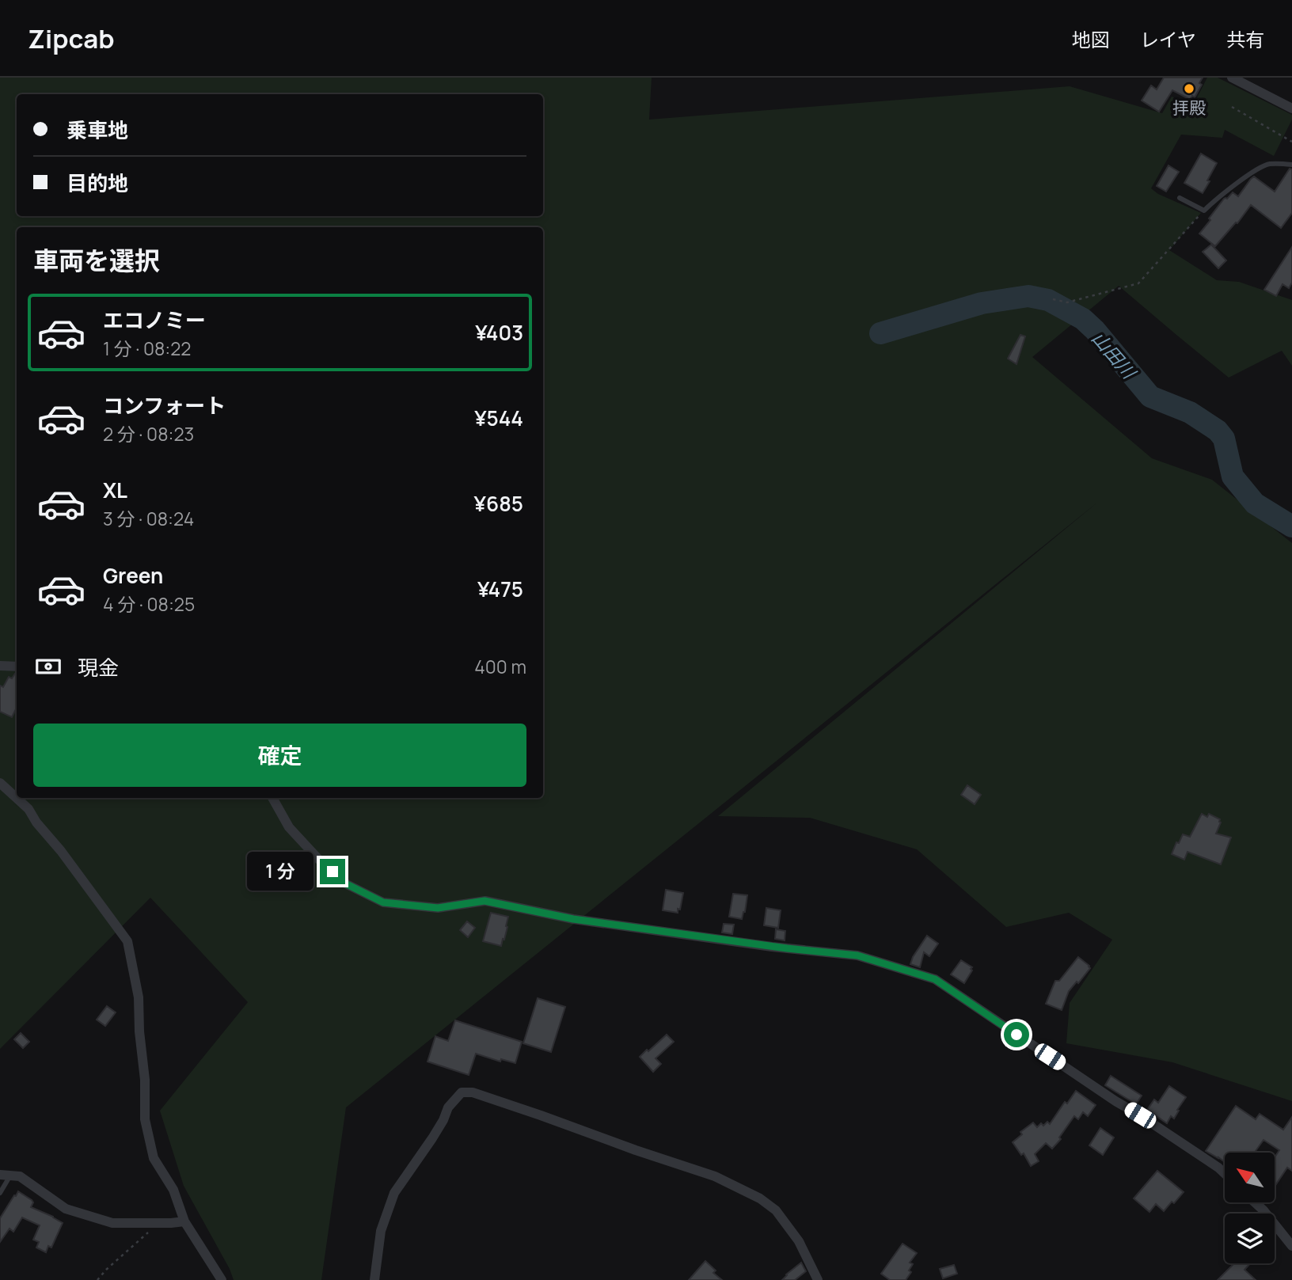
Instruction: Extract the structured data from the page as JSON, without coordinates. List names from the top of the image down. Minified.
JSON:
{"water":["山田川"],"places":["拝殿"],"north":"top left","page":{"header":"Zipcab","nav":["地図","レイヤ","共有"],"banner":["乗車地","目的地"],"heading":"車両を選択","list":[{"name":"エコノミー","note":"1 分 · 08:22","value":"¥403"},{"name":"コンフォート","note":"2 分 · 08:23","value":"¥544"},{"name":"XL","note":"3 分 · 08:24","value":"¥685"},{"name":"Green","note":"4 分 · 08:25","value":"¥475"}],"pay":["現金","400 m"],"buttons":"確定","bubble":"1 分"}}
